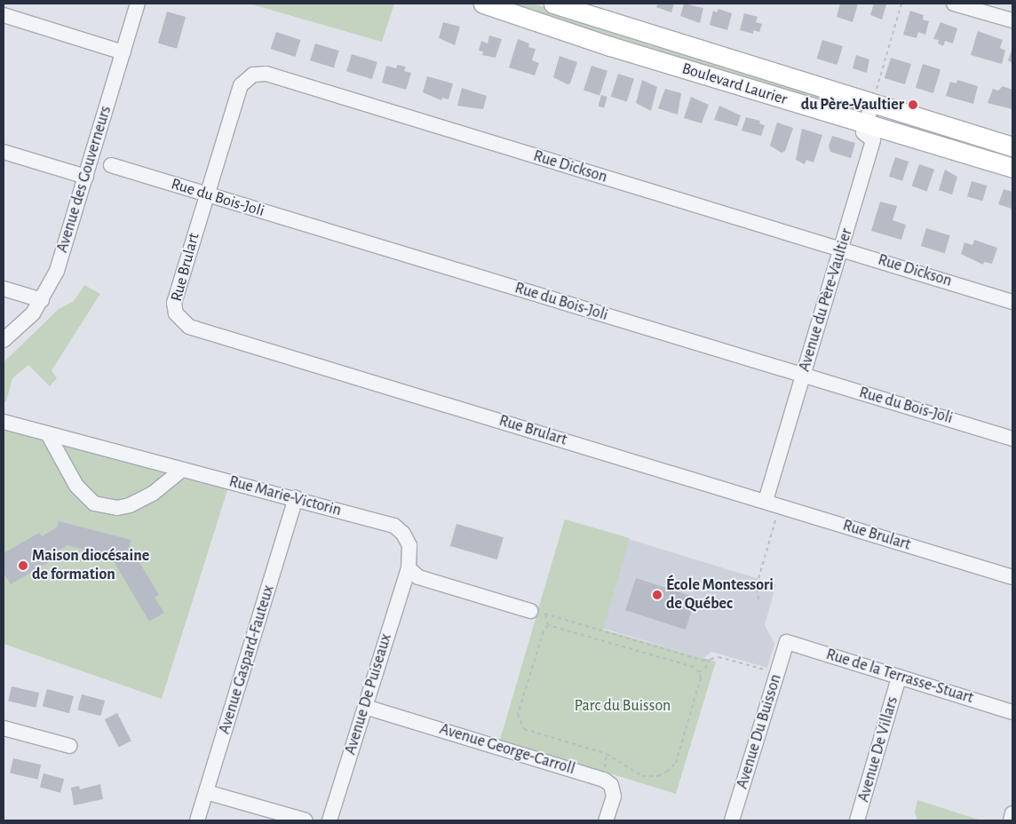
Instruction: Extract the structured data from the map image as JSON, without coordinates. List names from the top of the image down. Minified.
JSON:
{"streets":{"main road":["Boulevard Laurier"],"street":["Rue Dickson","Avenue des Gouverneurs","Rue du Bois-Joli","Rue Brulart","Avenue du Père-Vaultier","Rue Marie-Victorin","Avenue Gaspard-Fauteux","Rue de la Terrasse-Stuart","Avenue De Puiseaux","Avenue Du Buisson","Avenue George-Carroll","Avenue De Villars"]},"crossings":[["Boulevard Laurier","Avenue du Père-Vaultier"],["Rue Dickson","Rue du Bois-Joli"],["Rue Dickson","Rue Brulart"],["Rue Dickson","Avenue du Père-Vaultier"],["Rue du Bois-Joli","Rue Brulart"],["Rue du Bois-Joli","Avenue du Père-Vaultier"],["Rue Brulart","Avenue du Père-Vaultier"],["Rue Marie-Victorin","Avenue Gaspard-Fauteux"],["Rue Marie-Victorin","Avenue De Puiseaux"],["Rue de la Terrasse-Stuart","Avenue Du Buisson"],["Rue de la Terrasse-Stuart","Avenue De Villars"],["Avenue De Puiseaux","Avenue George-Carroll"]],"parks":["Parc du Buisson"],"places":["du Père-Vaultier","Maison diocésaine de formation","École Montessori de Québec"]}
